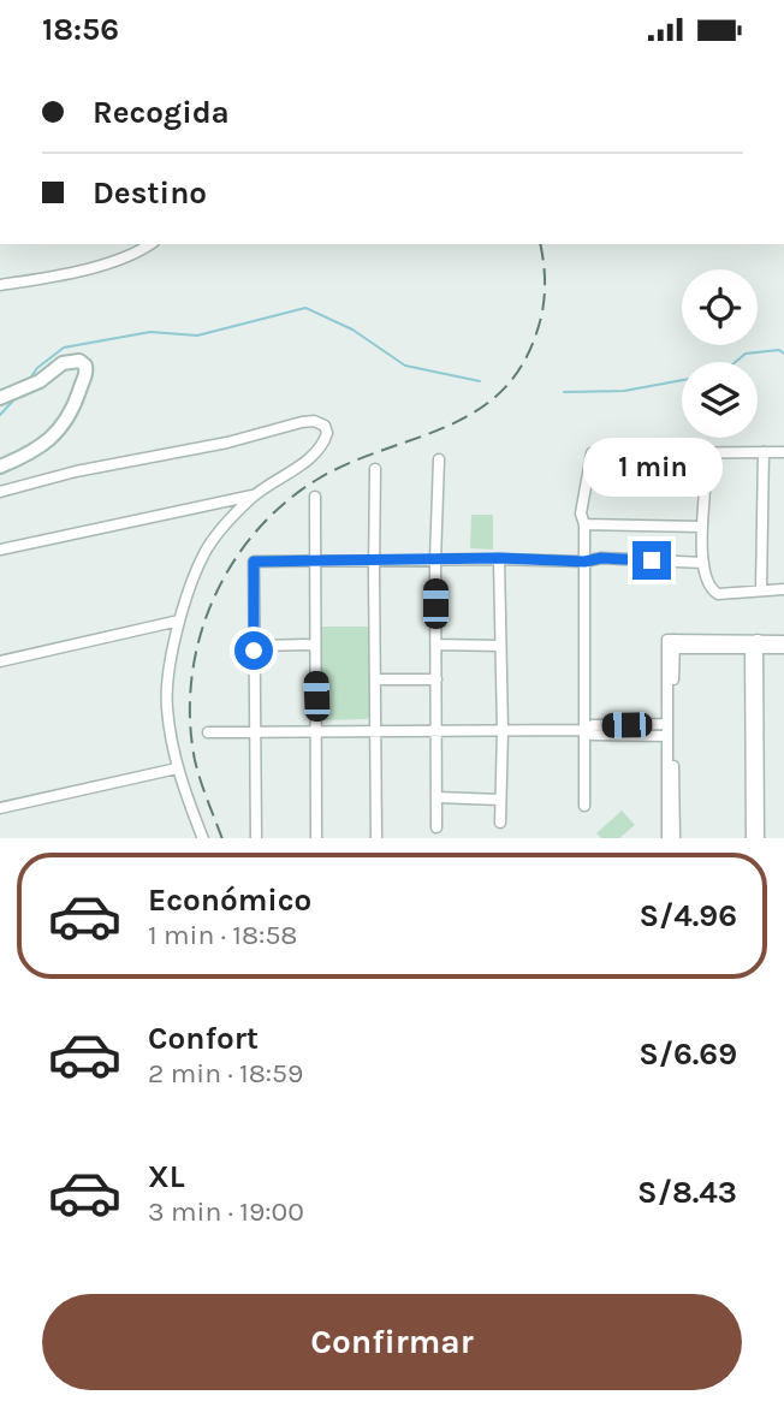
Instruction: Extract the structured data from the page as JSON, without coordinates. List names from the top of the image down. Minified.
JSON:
{"page":{"status":"18:56","banner":["Recogida","Destino"],"bubble":"1 min","list":[{"name":"Económico","note":"1 min · 18:58","value":"S/4.96"},{"name":"Confort","note":"2 min · 18:59","value":"S/6.69"},{"name":"XL","note":"3 min · 19:00","value":"S/8.43"}],"buttons":"Confirmar"}}
